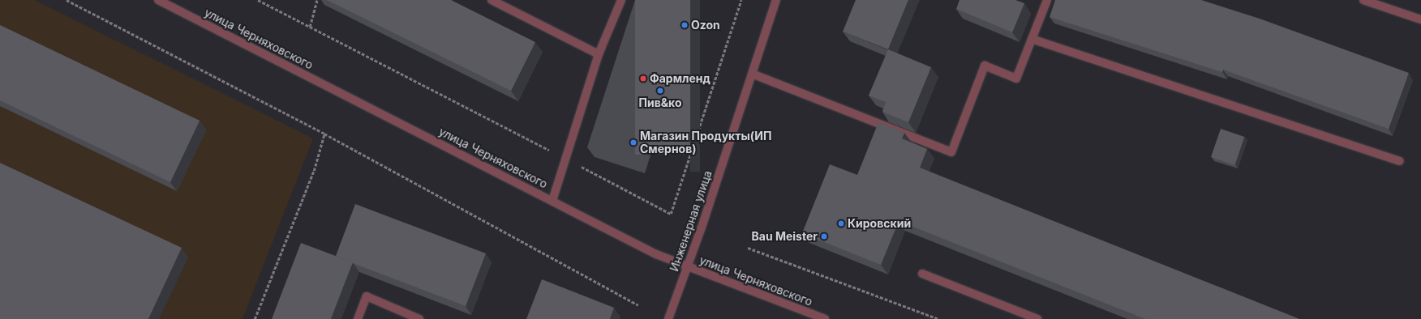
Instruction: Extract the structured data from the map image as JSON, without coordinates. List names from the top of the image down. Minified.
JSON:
{"streets":{"street":["улица Черняховского","Инженерная улица"]},"crossings":[["улица Черняховского","Инженерная улица"]],"places":["Ozon","Фармленд","Пив&ко","Магазин Продукты(ИП Смернов)","Кировский","Bau Meister"]}
